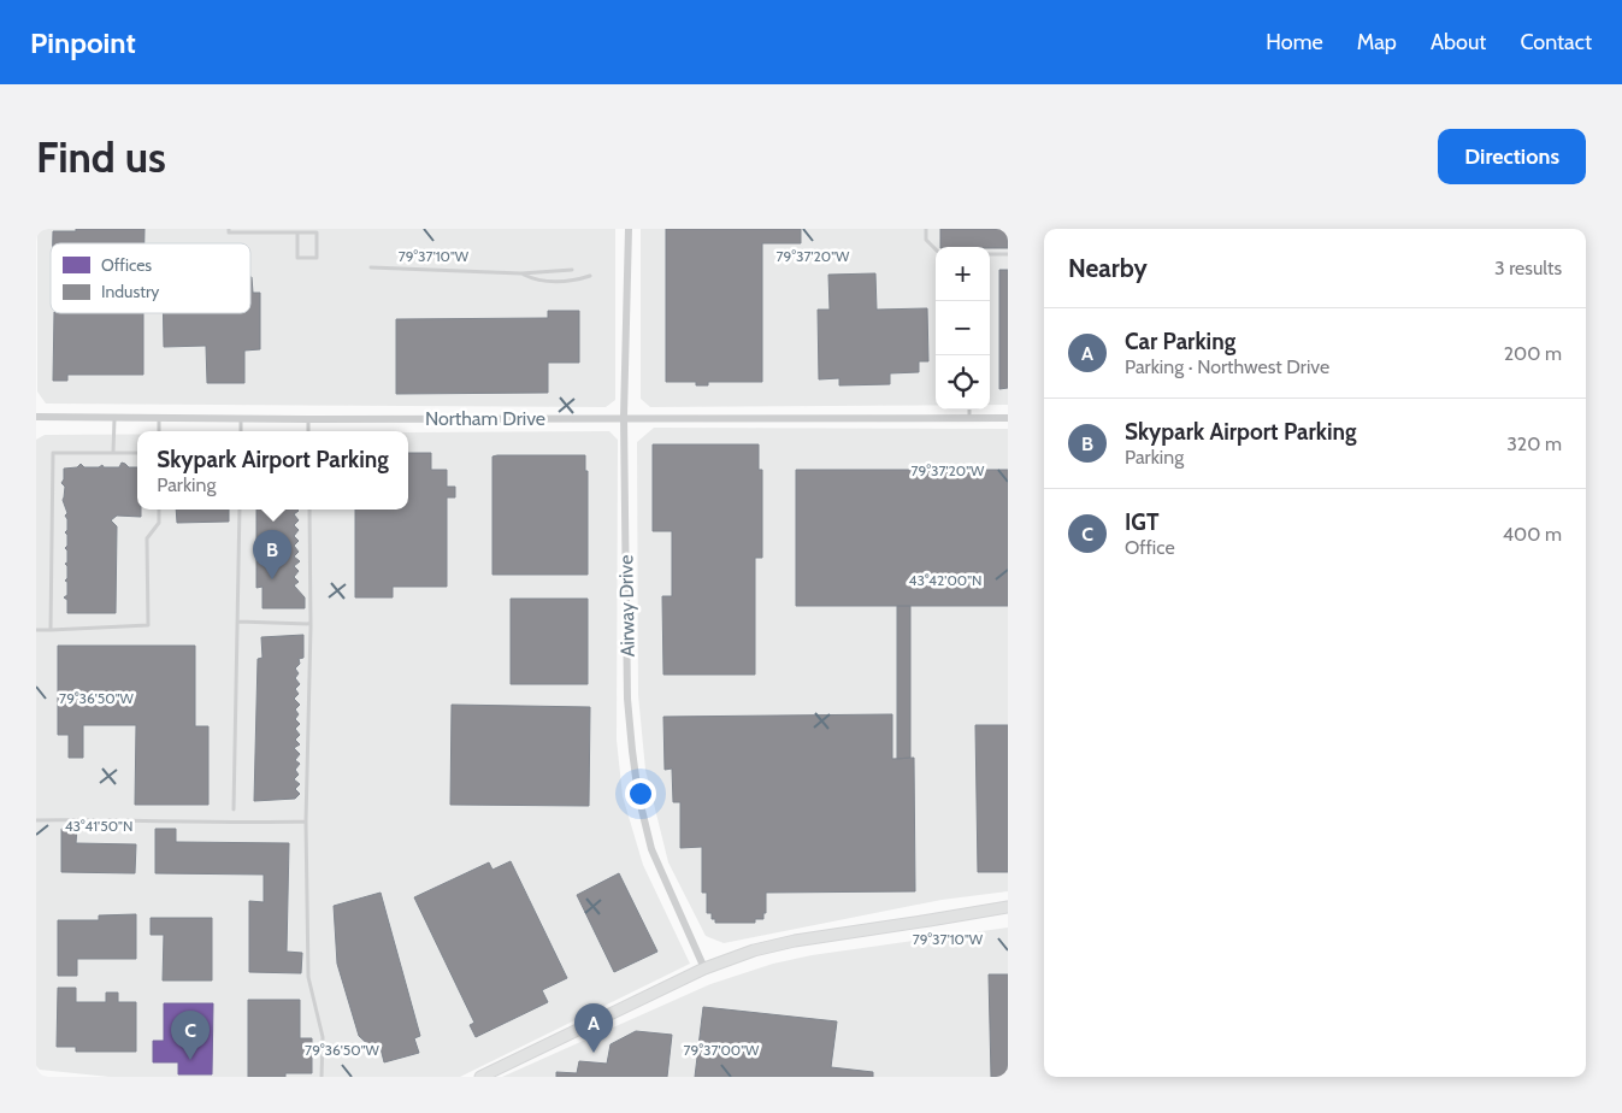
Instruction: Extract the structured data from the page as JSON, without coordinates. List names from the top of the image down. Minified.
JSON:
{"streets":{"street":["Northam Drive","Airway Drive"]},"crossings":[["Northam Drive","Airway Drive"]],"legend":["Offices","Industry"],"page":{"header":"Pinpoint","nav":["Home","Map","About","Contact"],"buttons":"Directions","title":"Find us","heading":["Nearby","3 results"],"map_buttons":["+","−"],"list":[{"mark":"A","name":"Car Parking","note":"Parking · Northwest Drive","value":"200 m"},{"mark":"B","name":"Skypark Airport Parking","note":"Parking","value":"320 m"},{"mark":"C","name":"IGT","note":"Office","value":"400 m"}],"popup":["Skypark Airport Parking","Parking"],"pins":["B","A","C"]},"coordinates":["79°37'10\"W","79°37'20\"W","43°42'00\"N","79°36'50\"W","43°41'50\"N","79°37'00\"W"]}
